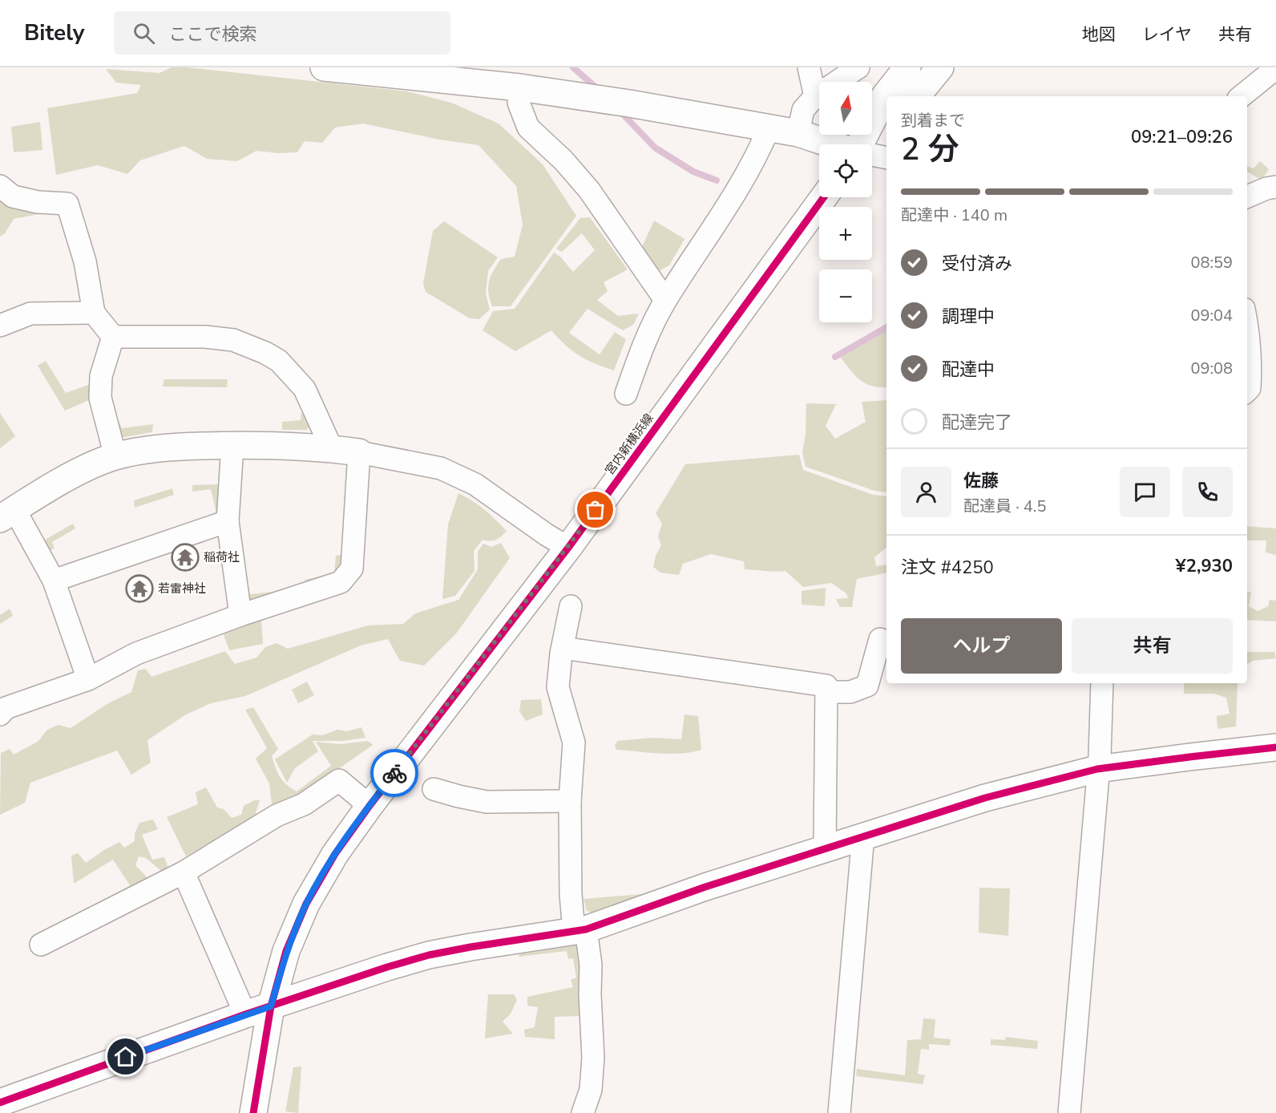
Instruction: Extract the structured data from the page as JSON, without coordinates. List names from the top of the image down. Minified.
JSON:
{"streets":{"street":["宮内新横浜線"]},"places":{"temple":["稲荷社","若雷神社"]},"north":"top","page":{"header":"Bitely","search":"ここで検索","nav":["地図","レイヤ","共有"],"map_buttons":["+","−"],"heading":["2 分","到着まで","09:21–09:26"],"panel":["佐藤","配達員 · 4.5","注文 #4250","¥2,930"],"bar":"配達中 · 140 m","list":[["受付済み","08:59"],["調理中","09:04"],["配達中","09:08"],"配達完了"],"buttons":["ヘルプ","共有"]}}
